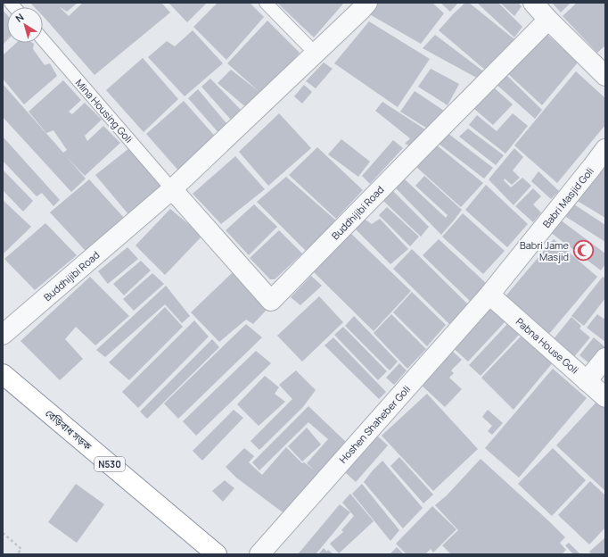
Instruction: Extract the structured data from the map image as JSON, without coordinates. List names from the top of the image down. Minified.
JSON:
{"streets":{"highway":["বেড়িবাধ সড়ক","N530"],"street":["Babri Masjid Goli","Buddhijibi Road","Pabna House Goli","Hoshen Shaheber Goli"],"lane":["Mina Housing Goli"]},"crossings":[["Mina Housing Goli","Buddhijibi Road"],["Babri Masjid Goli","Pabna House Goli"],["Babri Masjid Goli","Hoshen Shaheber Goli"],["Pabna House Goli","Hoshen Shaheber Goli"]],"places":{"mosque":["Babri Jame Masjid"]},"north":"top left"}
